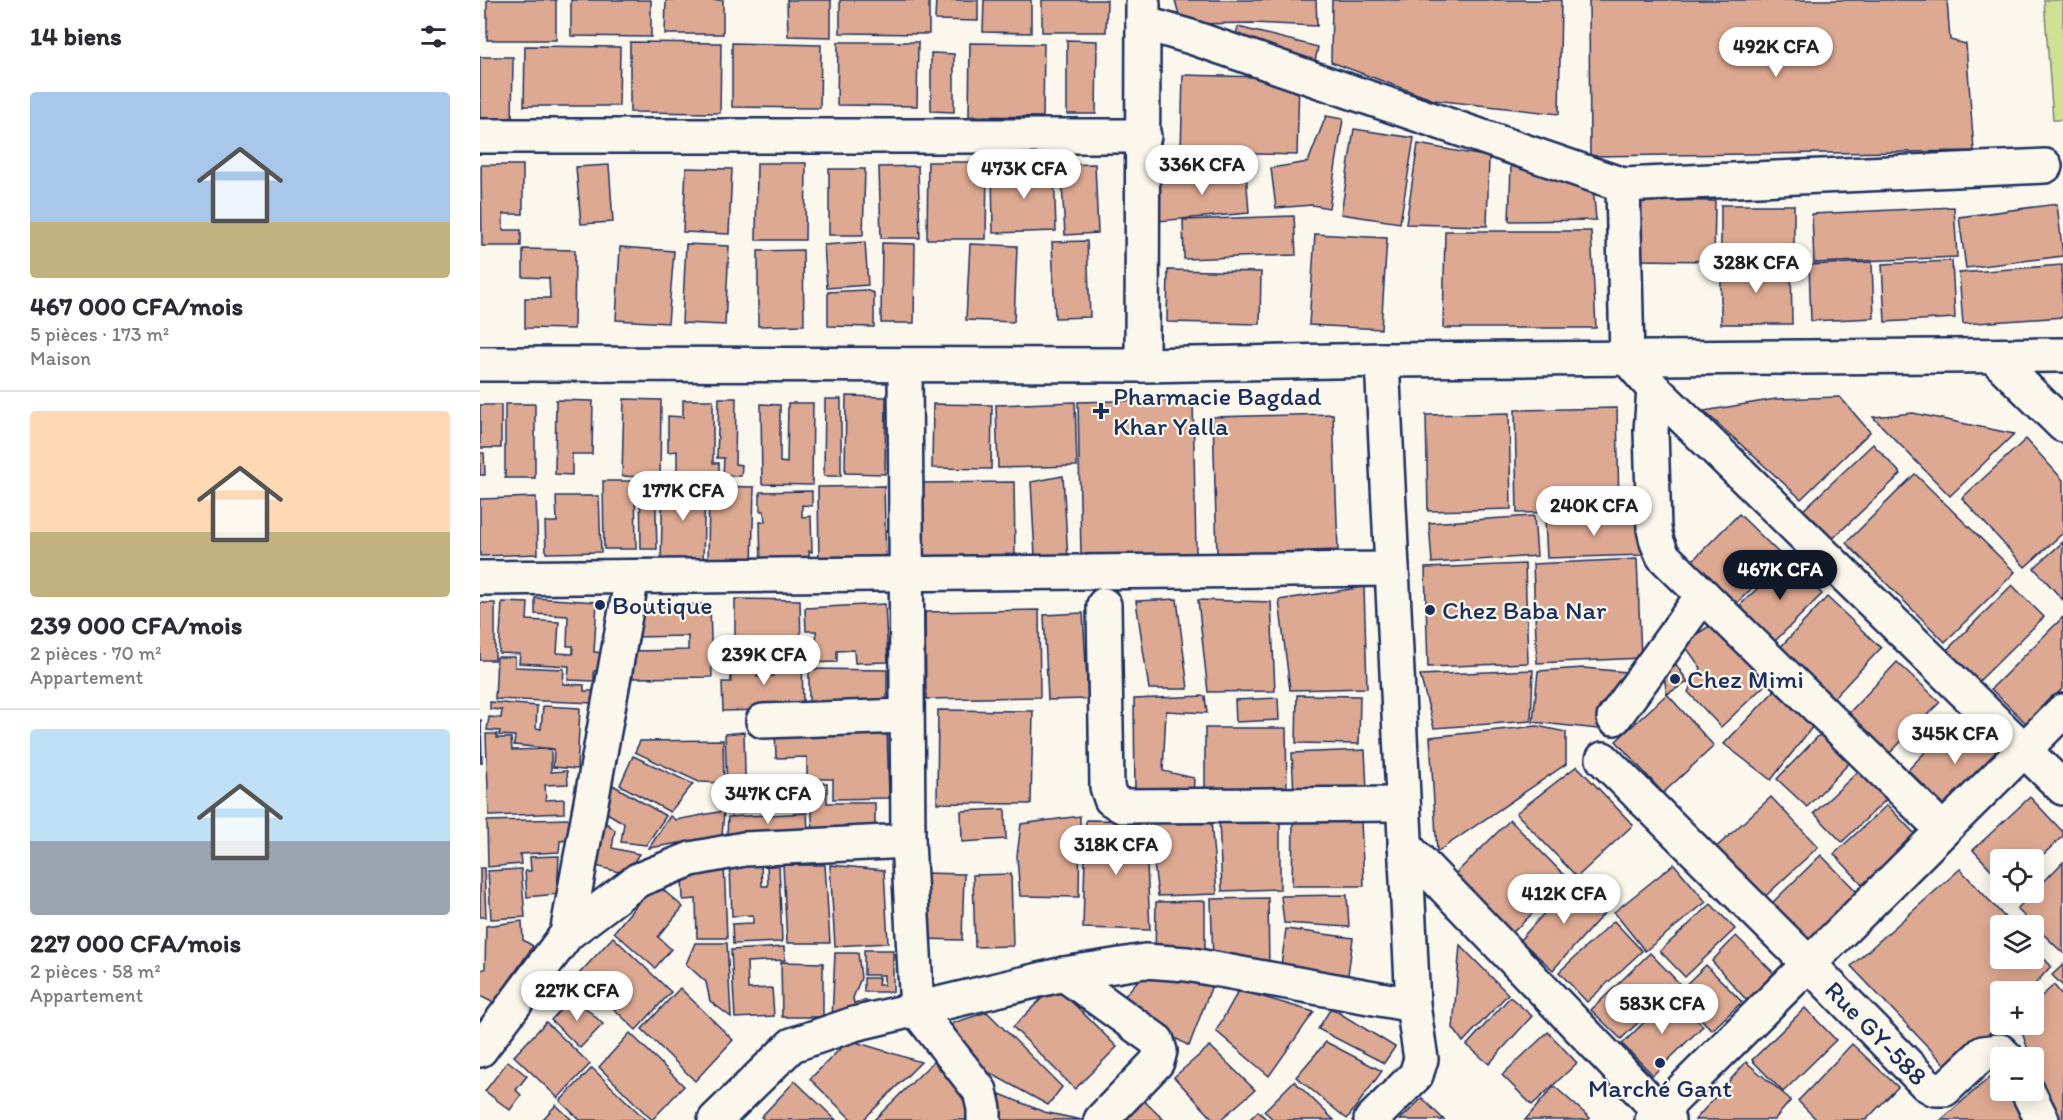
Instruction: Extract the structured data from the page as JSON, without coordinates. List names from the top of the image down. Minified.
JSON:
{"streets":{"street":["Rue GY-588"]},"places":{"health":["Pharmacie Bagdad Khar Yalla"],"other":["Boutique","Chez Baba Nar","Chez Mimi","Marché Gant"]},"page":{"heading":"14 biens","price":["492K CFA","336K CFA","473K CFA","328K CFA","177K CFA","240K CFA","467K CFA","239K CFA","345K CFA","347K CFA","318K CFA","412K CFA","227K CFA","583K CFA"],"list":[{"name":"467 000 CFA/mois","note":"5 pièces · 173 m² · Maison"},{"name":"239 000 CFA/mois","note":"2 pièces · 70 m² · Appartement"},{"name":"227 000 CFA/mois","note":"2 pièces · 58 m² · Appartement"}],"map_buttons":["+","−"]}}
